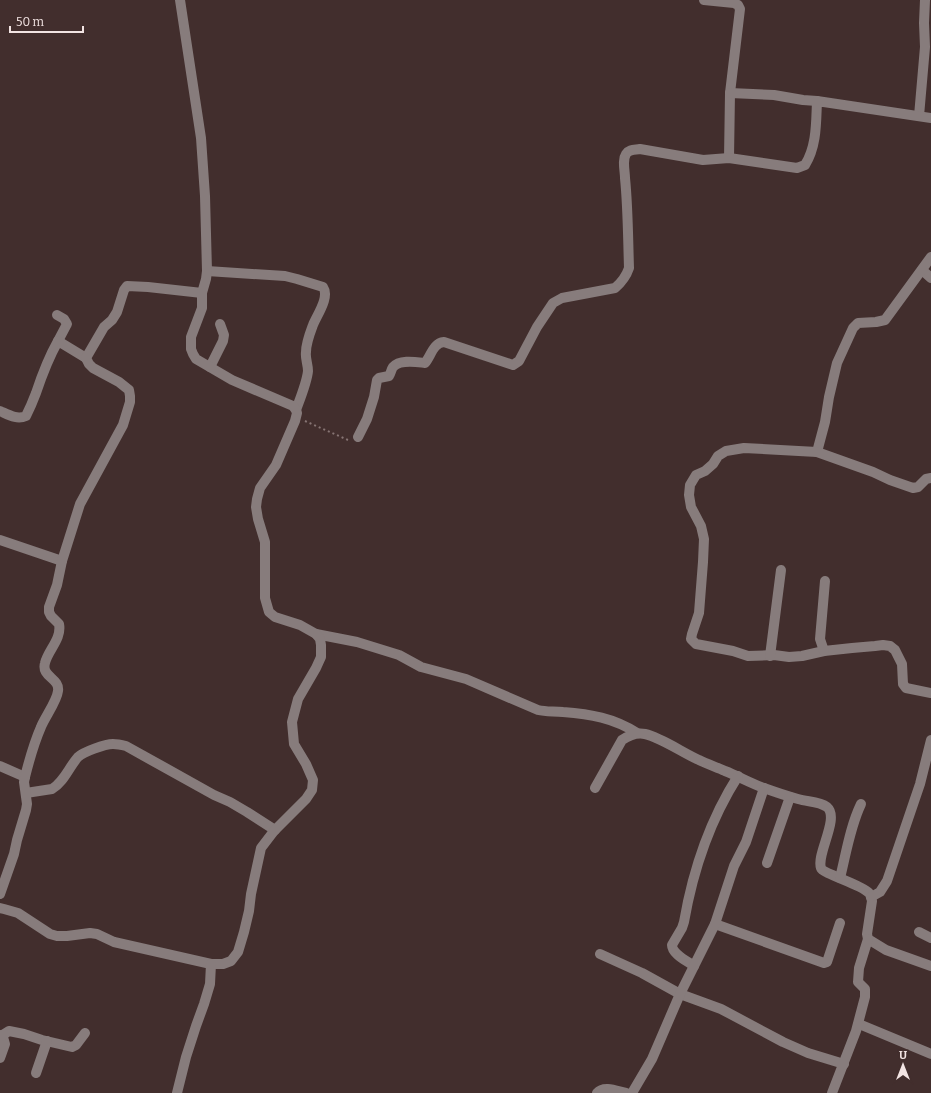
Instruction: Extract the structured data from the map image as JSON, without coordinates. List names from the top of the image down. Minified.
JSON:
{"scale_bar":"50 m","north":"top"}
